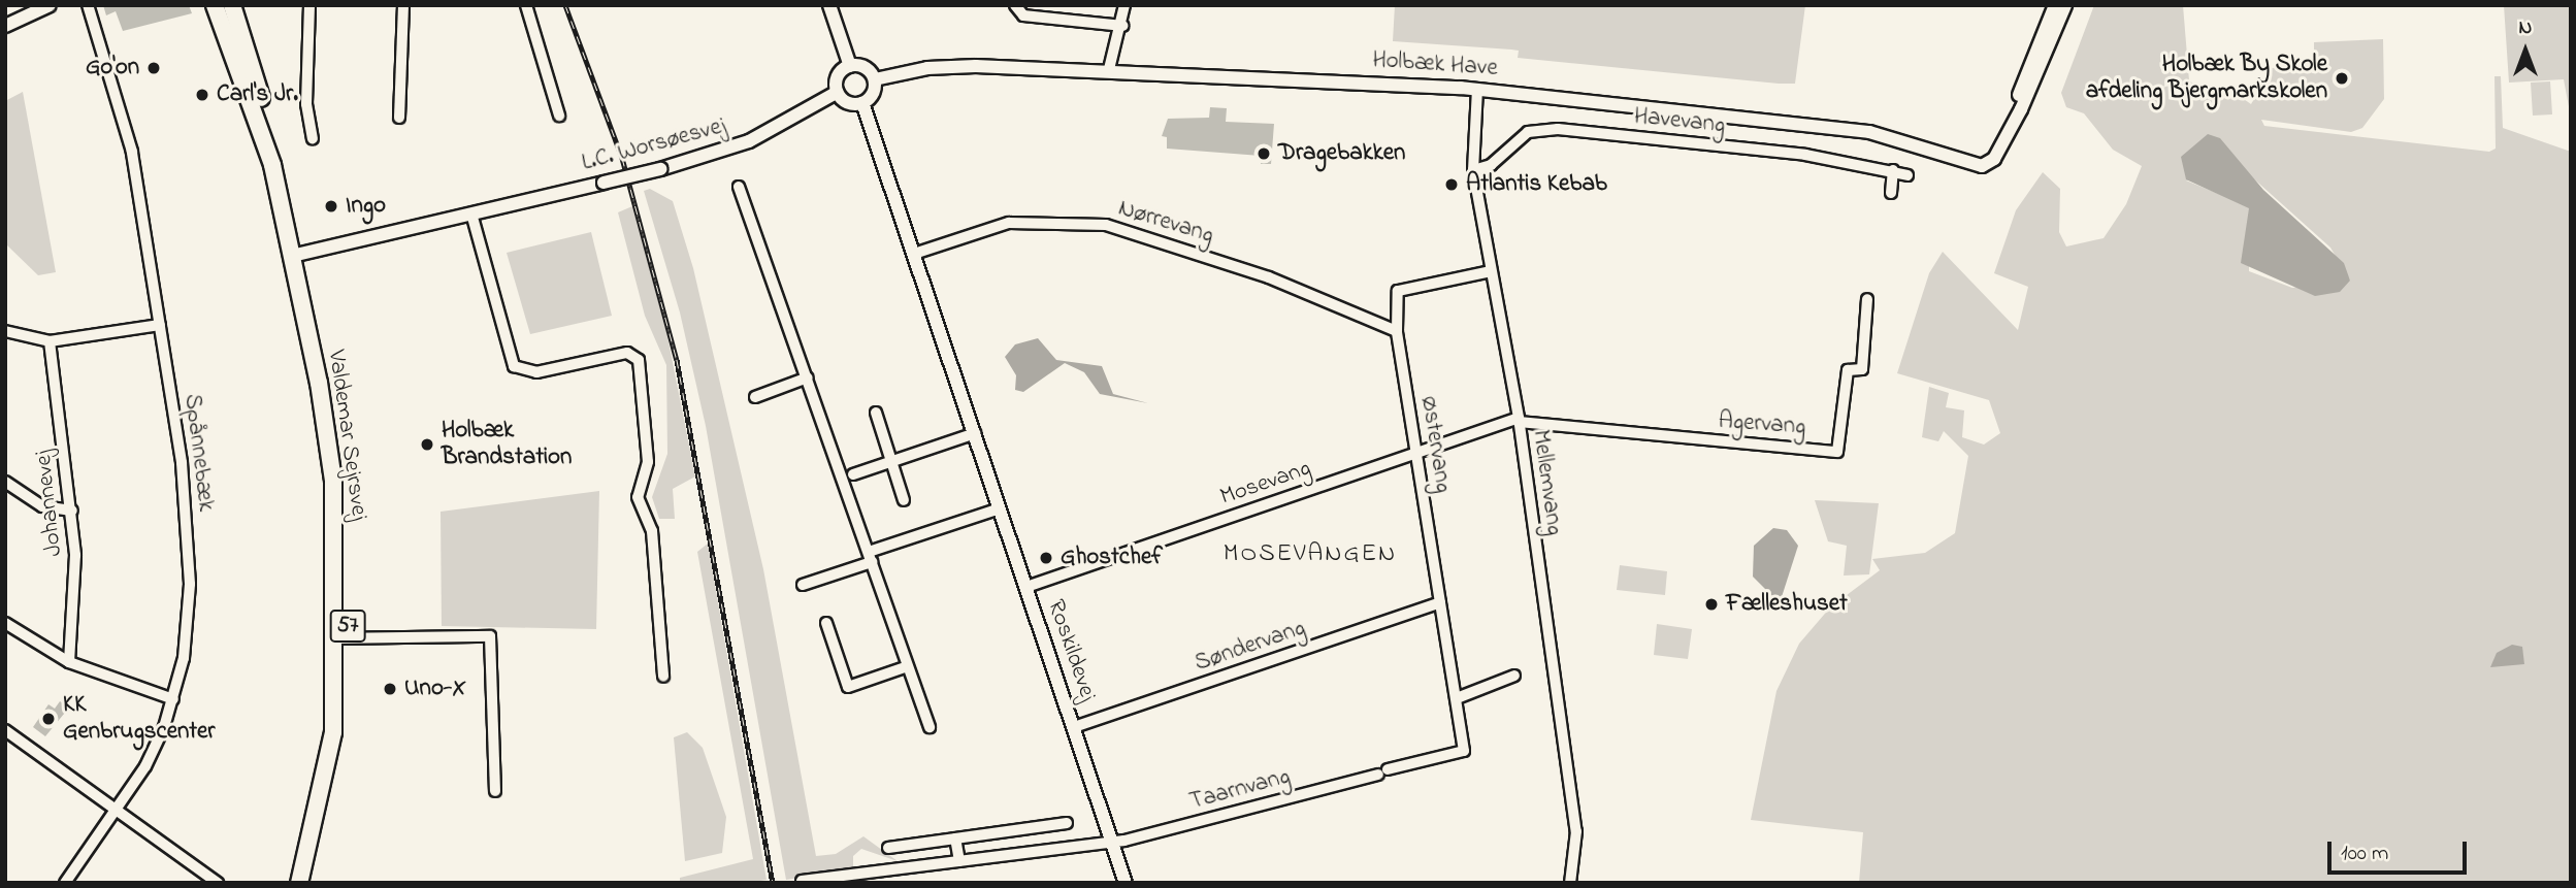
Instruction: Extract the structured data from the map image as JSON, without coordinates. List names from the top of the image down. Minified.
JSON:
{"streets":{"main road":["Valdemar Sejrsvej","57"],"street":["Holbæk Have","Havevang","L.C. Worsøesvej","Nørrevang","Agervang","Østervang","Spånnebæk","Mellemvang","Mosevang","Johannevej","Søndervang","Roskildevej","Taarnvang"]},"crossings":[["Holbæk Have","L.C. Worsøesvej"],["Holbæk Have","Mellemvang"],["Holbæk Have","Roskildevej"],["Havevang","Mellemvang"],["L.C. Worsøesvej","Valdemar Sejrsvej"],["L.C. Worsøesvej","Roskildevej"],["Nørrevang","Østervang"],["Nørrevang","Roskildevej"],["Agervang","Mellemvang"],["Agervang","Mosevang"],["Østervang","Mellemvang"],["Østervang","Mosevang"],["Østervang","Søndervang"],["Østervang","Taarnvang"],["Mellemvang","Mosevang"],["Mosevang","Roskildevej"],["Søndervang","Roskildevej"],["Roskildevej","Taarnvang"]],"districts":["MOSEVANGEN"],"places":["Go'on","Holbæk By Skole afdeling Bjergmarkskolen","Carl's Jr.","Dragebakken","Atlantis Kebab","Ingo","Holbæk Brandstation","Ghostchef","Fælleshuset","Uno-X","KK Genbrugscenter"],"scale_bar":"100 m","north":"top"}
